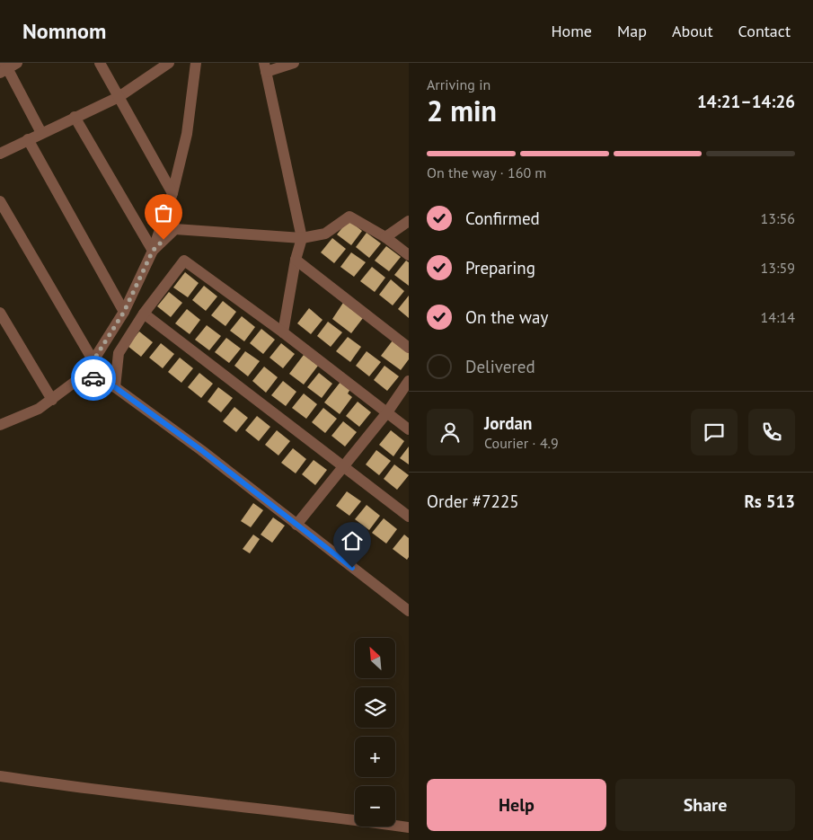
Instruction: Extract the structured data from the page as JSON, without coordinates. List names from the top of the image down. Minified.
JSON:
{"north":"top left","page":{"header":"Nomnom","nav":["Home","Map","About","Contact"],"heading":["2 min","Arriving in","14:21–14:26"],"panel":["Jordan","Courier · 4.9","Order #7225","Rs 513"],"bar":"On the way · 160 m","list":[["Confirmed","13:56"],["Preparing","13:59"],["On the way","14:14"],"Delivered"],"map_buttons":["+","−"],"buttons":["Help","Share"]}}
